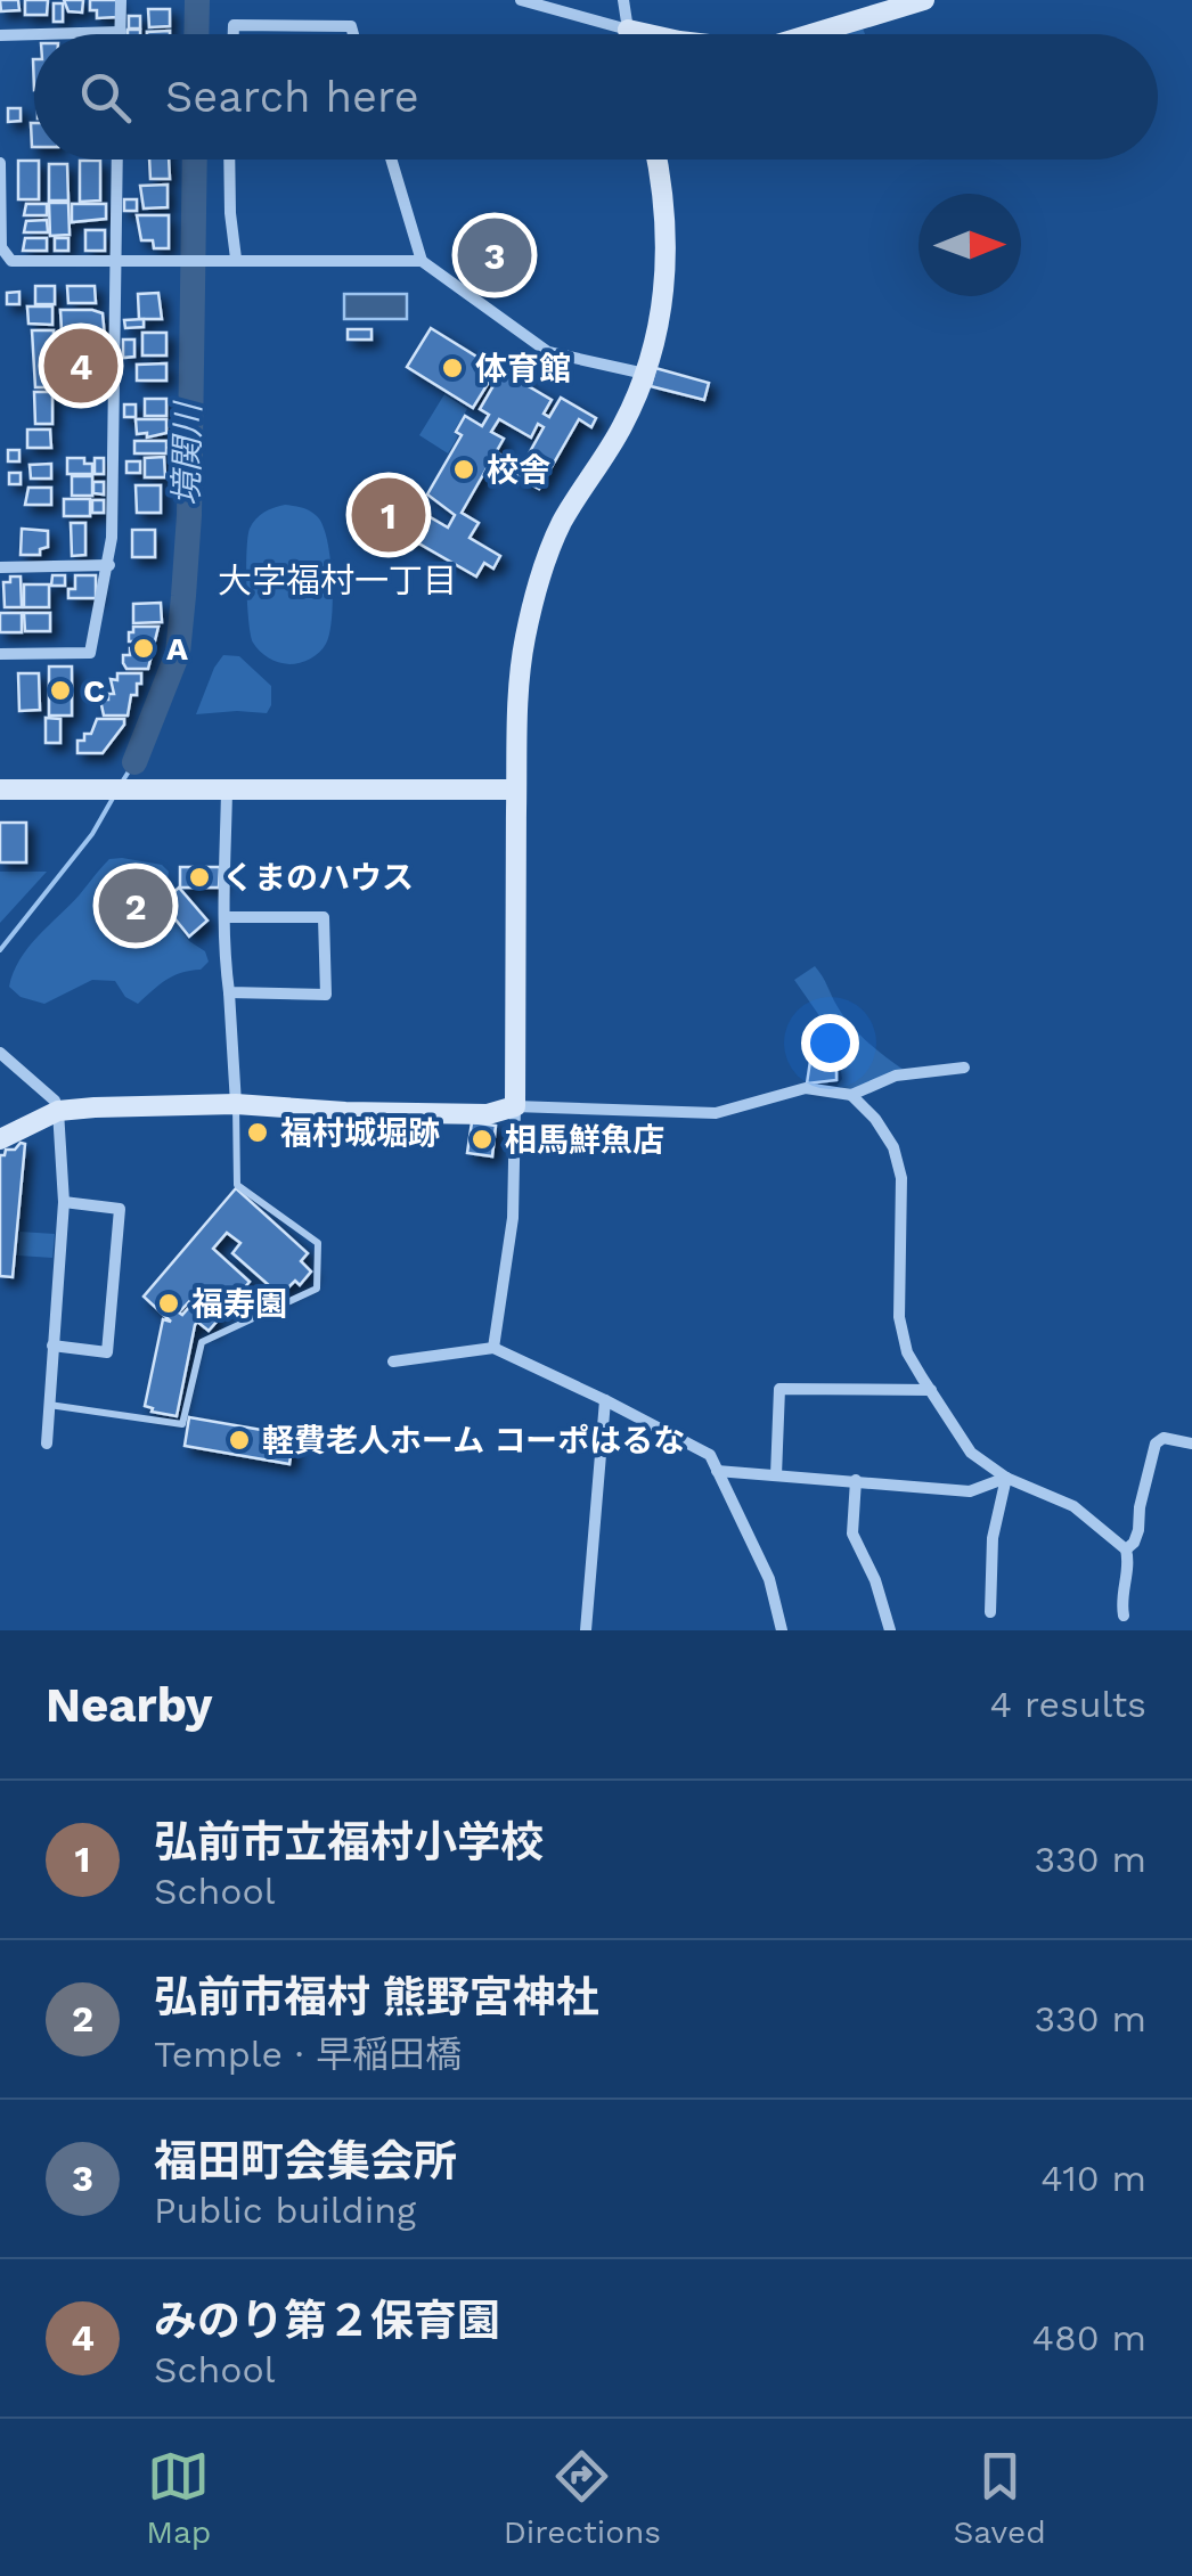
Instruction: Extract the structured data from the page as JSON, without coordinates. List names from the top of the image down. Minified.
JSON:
{"districts":["大字福村一丁目"],"water":["境関川"],"places":["体育館","校舎","A","C","くまのハウス","福村城堀跡","相馬鮮魚店","福寿園","軽費老人ホーム コーポはるな"],"north":"right","page":{"search":"Search here","pins":["3","4","1","2"],"heading":["Nearby","4 results"],"list":[{"mark":"1","name":"弘前市立福村小学校","note":"School","value":"330 m"},{"mark":"2","name":"弘前市福村 熊野宮神社","note":"Temple · 早稲田橋","value":"330 m"},{"mark":"3","name":"福田町会集会所","note":"Public building","value":"410 m"},{"mark":"4","name":"みのり第２保育園","note":"School","value":"480 m"}],"nav":["Map","Directions","Saved"]}}
